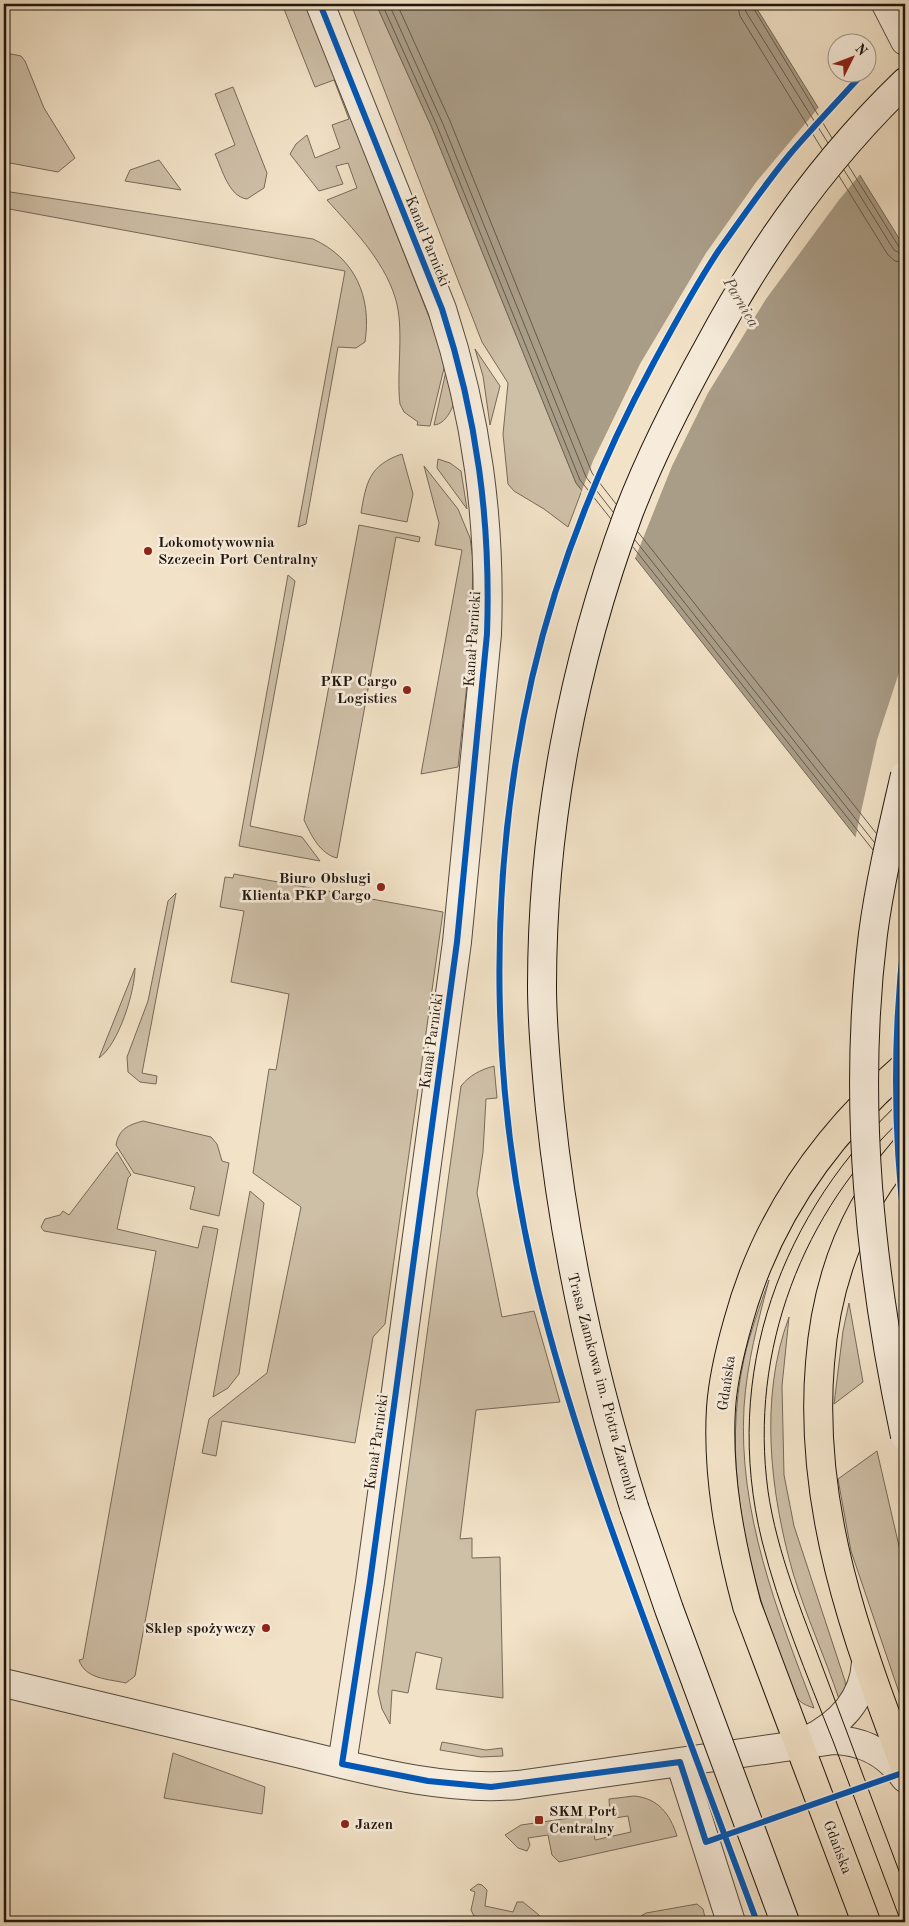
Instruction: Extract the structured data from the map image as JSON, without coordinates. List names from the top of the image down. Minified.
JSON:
{"streets":{"main road":["Gdańska"],"street":["Kanał Parnicki","Trasa Zamkowa im. Piotra Zaremby"]},"water":["Parnica"],"places":{"other":["Lokomotywownia Szczecin Port Centralny","PKP Cargo Logistics","Biuro Obsługi Klienta PKP Cargo","Sklep spożywczy","Jazen"],"transit":["SKM Port Centralny"]},"north":"top right"}
